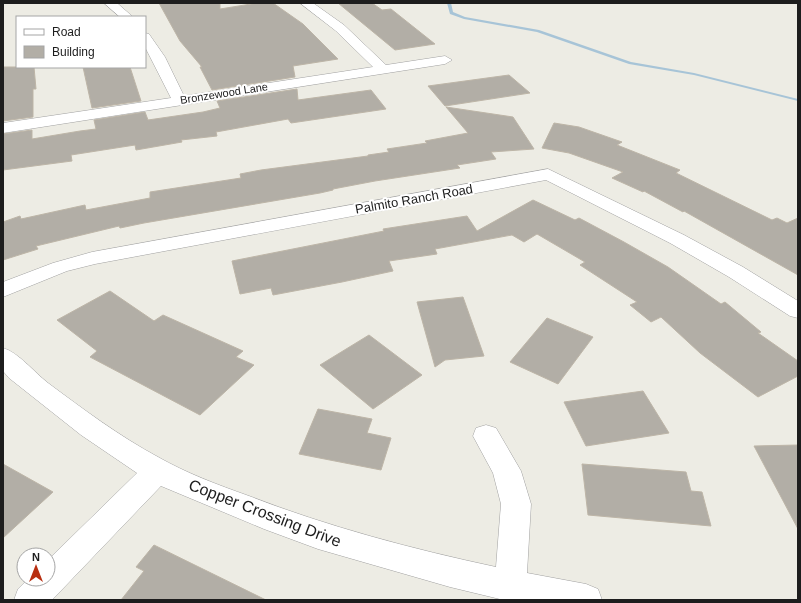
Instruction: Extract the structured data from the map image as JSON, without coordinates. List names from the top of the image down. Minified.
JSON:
{"streets":{"street":["Bronzewood Lane","Palmito Ranch Road","Copper Crossing Drive"]},"legend":["Road","Building"],"north":"top"}
